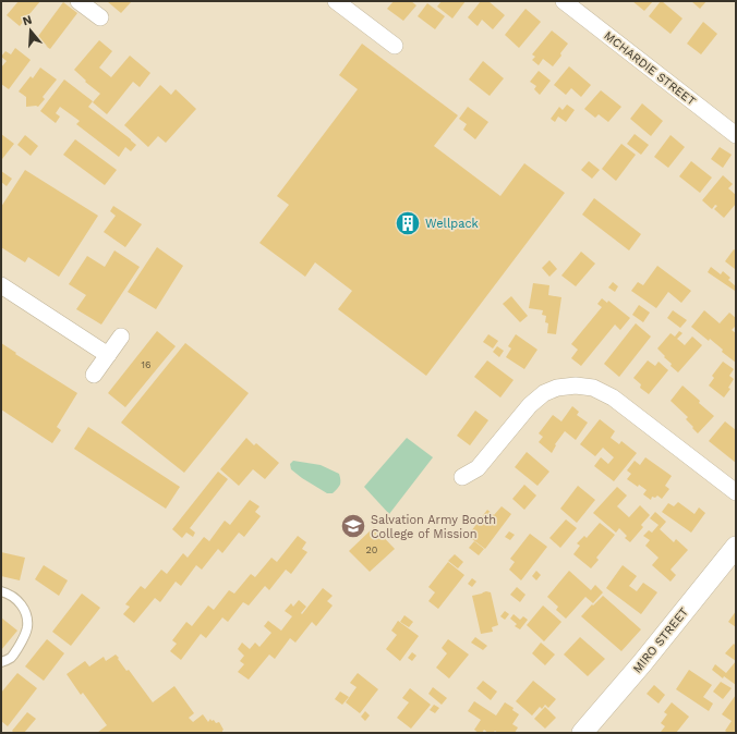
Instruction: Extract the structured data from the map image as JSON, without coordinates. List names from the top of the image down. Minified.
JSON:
{"streets":{"street":["MCHARDIE STREET","MIRO STREET"]},"places":{"building":["Wellpack"],"school or university":["Salvation Army Booth College of Mission"]},"house_numbers":["16","20"],"north":"top"}
